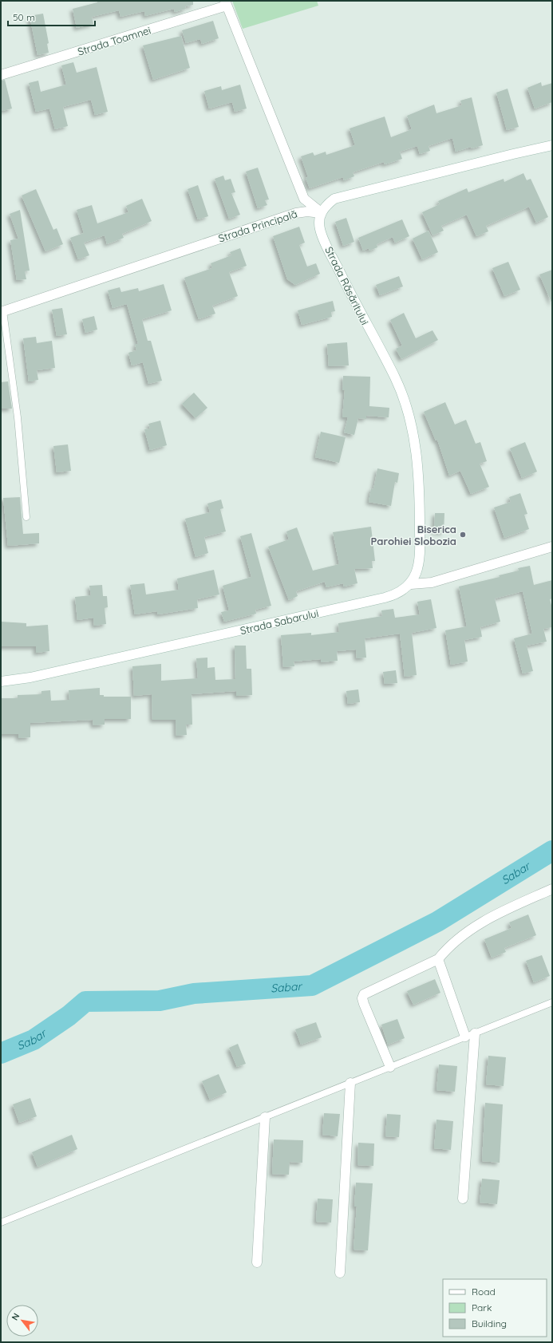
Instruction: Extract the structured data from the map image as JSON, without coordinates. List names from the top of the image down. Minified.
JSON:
{"streets":{"street":["Strada Toamnei","Strada Principală","Strada Răsăritului","Strada Sabarului"]},"crossings":[["Strada Principală","Strada Răsăritului"],["Strada Răsăritului","Strada Sabarului"]],"water":["Sabar"],"places":["Biserica Parohiei Slobozia"],"legend":["Road","Park","Building"],"scale_bar":"50 m","north":"top left"}
